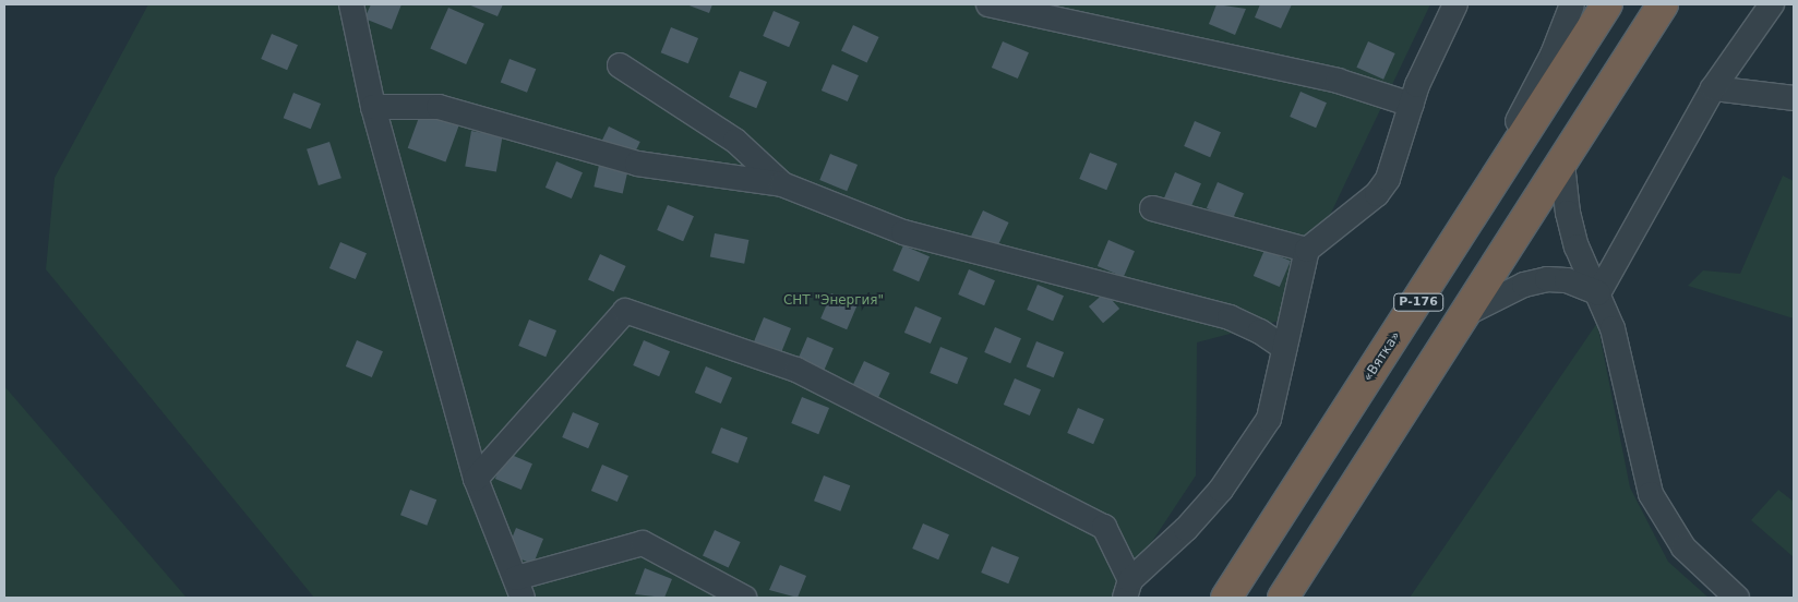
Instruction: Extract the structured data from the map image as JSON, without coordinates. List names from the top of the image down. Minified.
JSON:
{"streets":{"highway":["Р-176","«Вятка»"]},"parks":["СНТ \"Энергия\""]}
